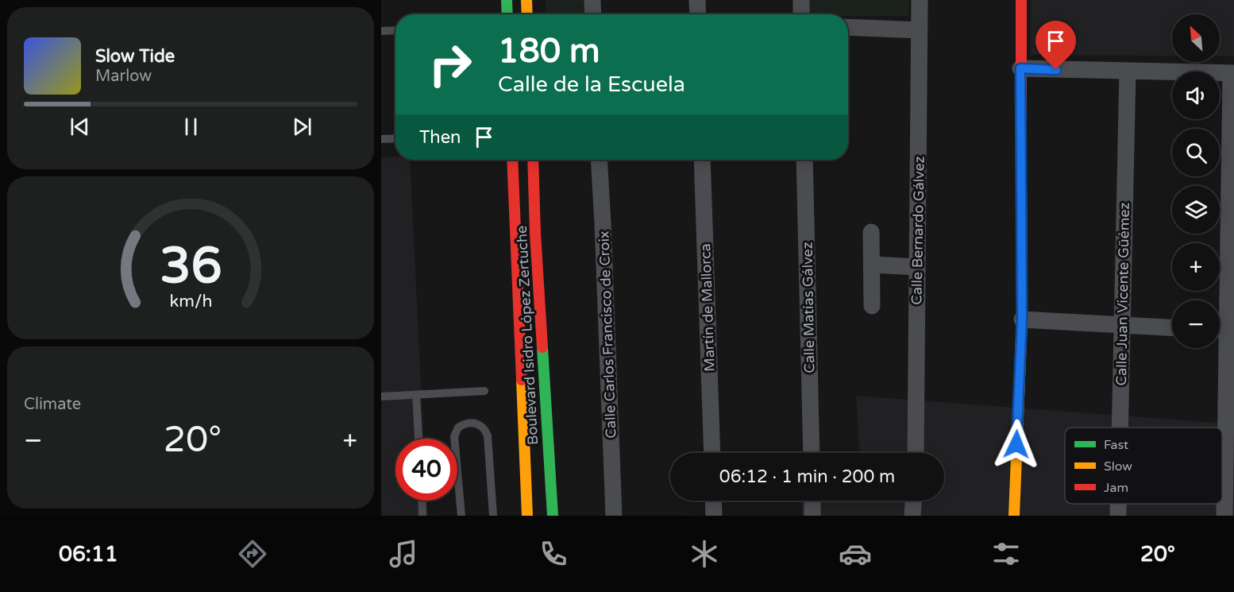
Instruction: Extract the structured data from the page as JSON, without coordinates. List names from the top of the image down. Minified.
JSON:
{"streets":{"main road":["Boulevard Isidro López Zertuche"],"street":["Calle Bernardo Gálvez","Calle Juan Vicente Güémez","Martín de Mallorca","Calle Matías Gálvez","Calle Carlos Francisco de Croix"]},"legend":["Fast","Slow","Jam"],"north":"top left","page":{"map_buttons":["+","−"],"turn":["180 m","Calle de la Escuela"],"song":["Slow Tide","Marlow"],"then":"Then","tile":"Climate","heat":["−","20°","+"],"limit":"40","trip":"06:12 · 1 min · 200 m","tabs":["06:11","20°"],"gauge":["36","km/h"]}}
